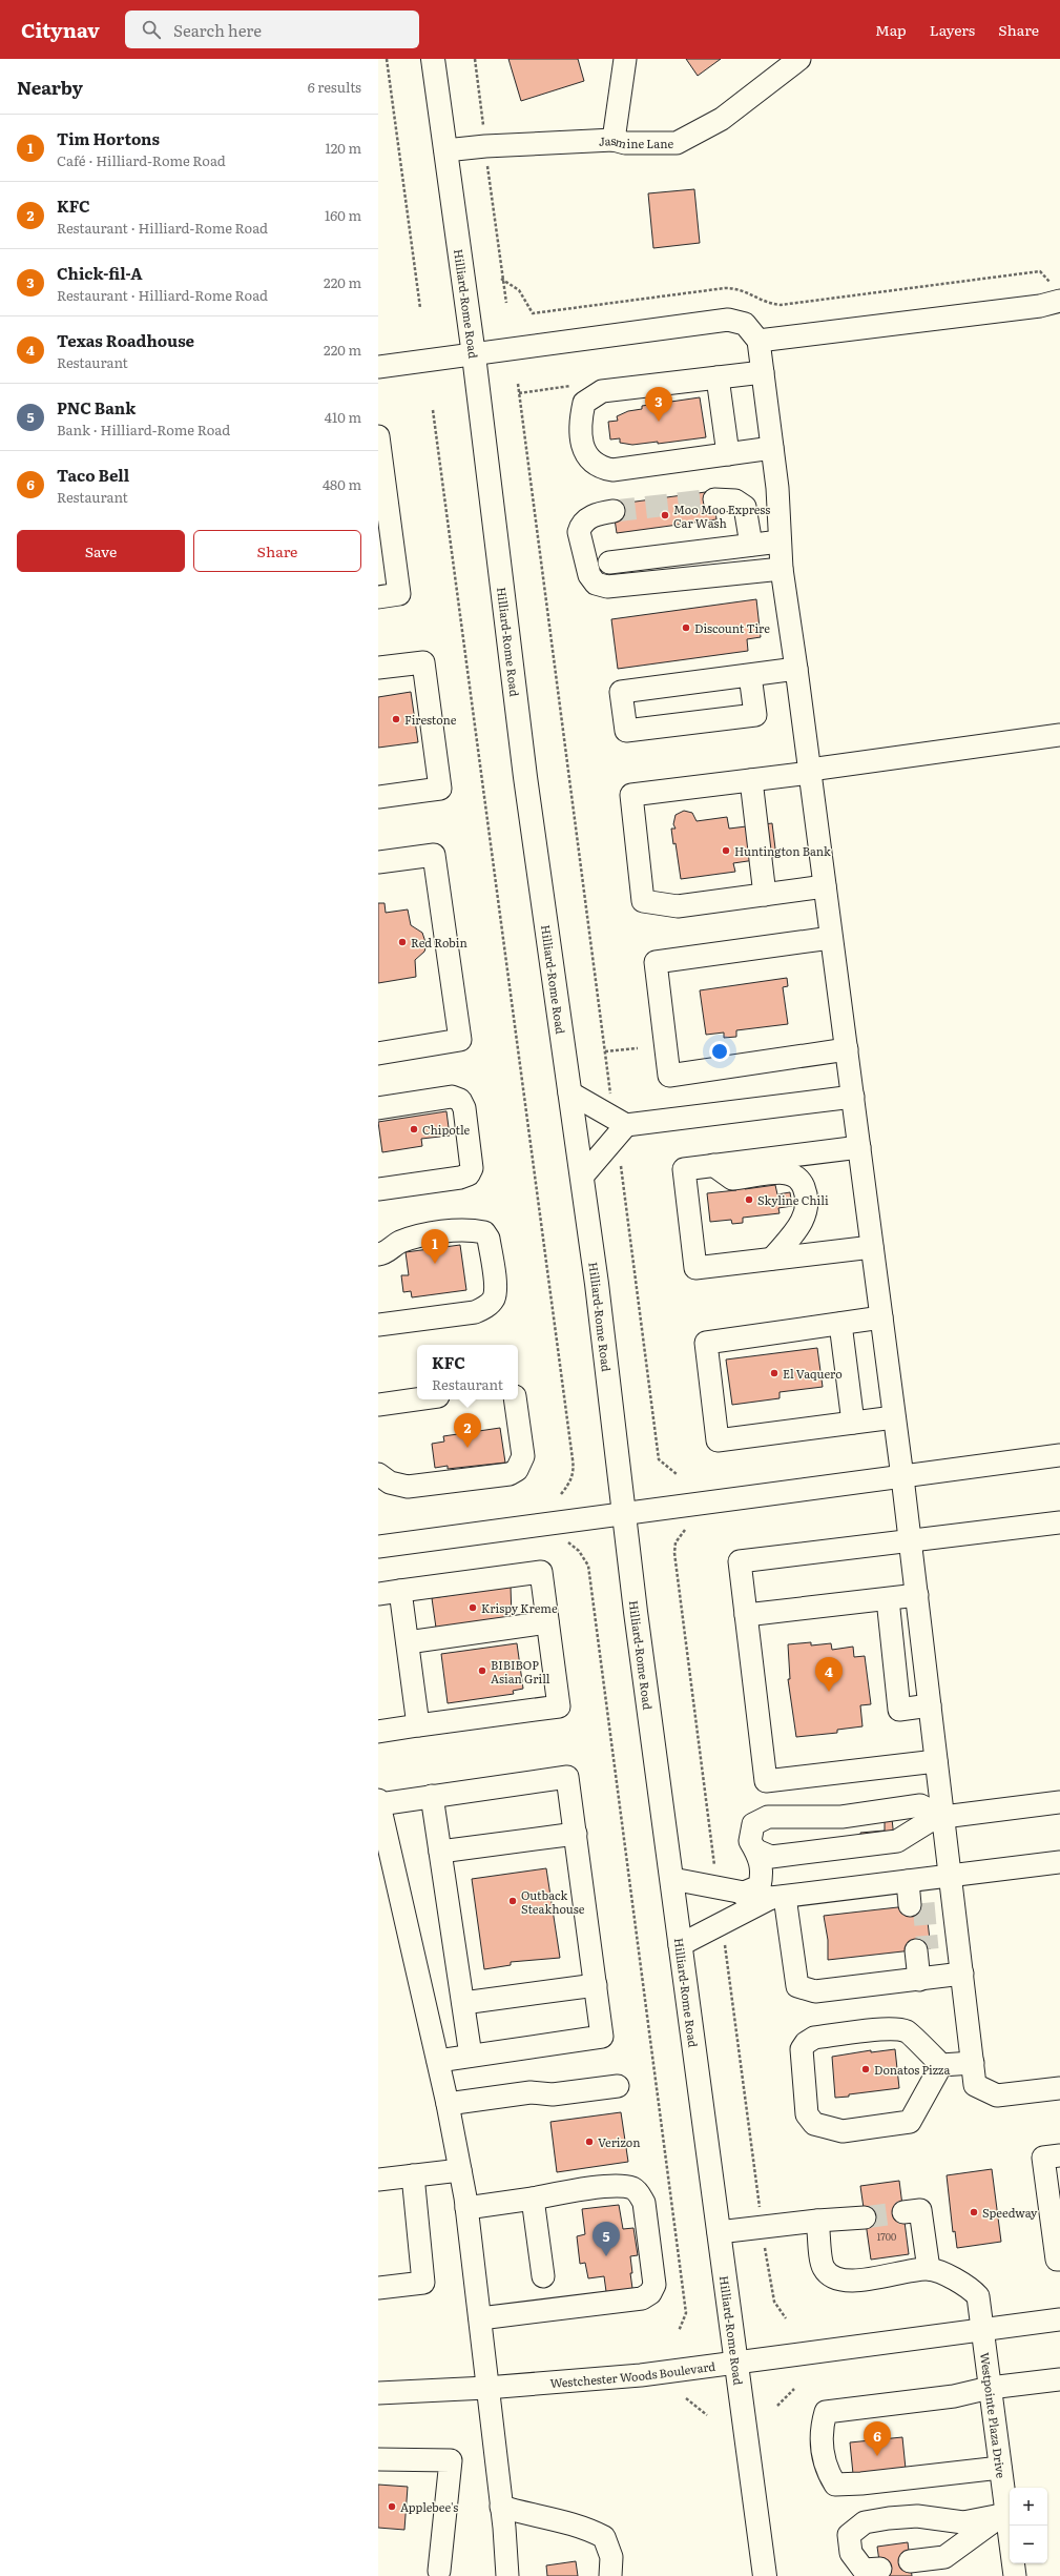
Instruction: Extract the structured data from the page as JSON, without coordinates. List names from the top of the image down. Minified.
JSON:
{"streets":{"main road":["Hilliard-Rome Road"],"street":["Jasmine Lane","Westchester Woods Boulevard","Westpointe Plaza Drive"]},"crossings":[["Jasmine Lane","Hilliard-Rome Road"],["Hilliard-Rome Road","Westchester Woods Boulevard"],["Westchester Woods Boulevard","Westpointe Plaza Drive"]],"places":["Moo Moo Express Car Wash","Discount Tire","Firestone","Huntington Bank","Red Robin","Chipotle","Skyline Chili","El Vaquero","Krispy Kreme","BIBIBOP Asian Grill","Outback Steakhouse","Donatos Pizza","Verizon","Speedway","Applebee's"],"house_numbers":["1700"],"page":{"header":"Citynav","search":"Search here","nav":["Map","Layers","Share"],"heading":["Nearby","6 results"],"list":[{"mark":"1","name":"Tim Hortons","note":"Café · Hilliard-Rome Road","value":"120 m"},{"mark":"2","name":"KFC","note":"Restaurant · Hilliard-Rome Road","value":"160 m"},{"mark":"3","name":"Chick-fil-A","note":"Restaurant · Hilliard-Rome Road","value":"220 m"},{"mark":"4","name":"Texas Roadhouse","note":"Restaurant","value":"220 m"},{"mark":"5","name":"PNC Bank","note":"Bank · Hilliard-Rome Road","value":"410 m"},{"mark":"6","name":"Taco Bell","note":"Restaurant","value":"480 m"}],"pins":["3","1","2","4","5","6"],"buttons":["Save","Share"],"popup":["KFC","Restaurant"],"map_buttons":["+","−"]}}
